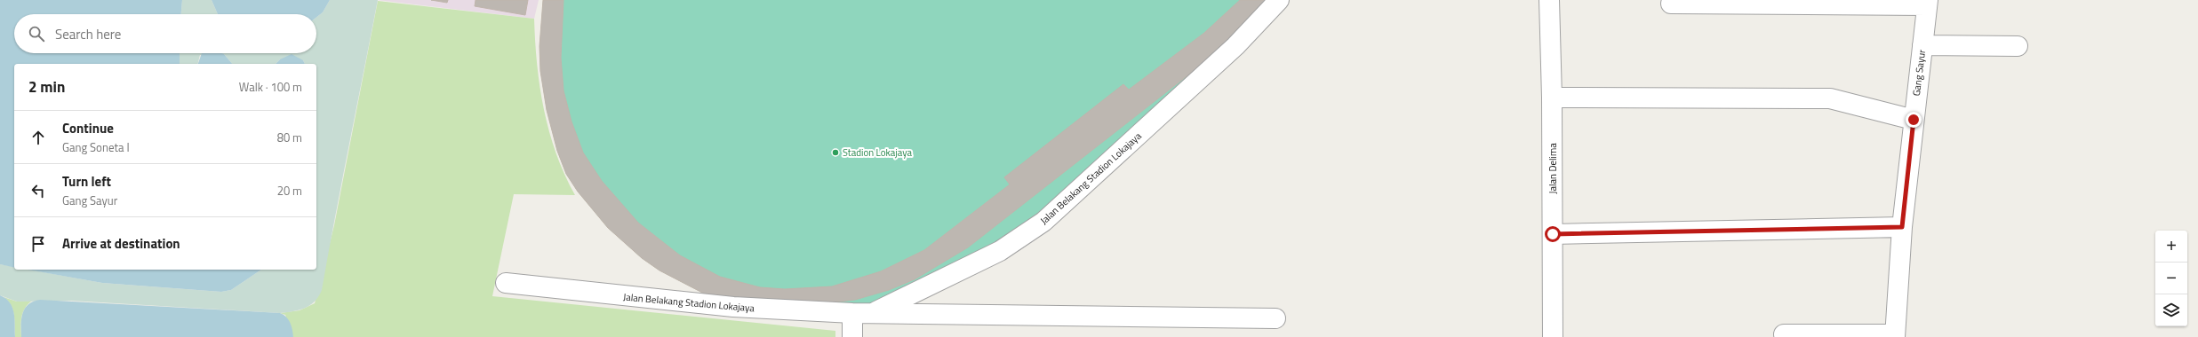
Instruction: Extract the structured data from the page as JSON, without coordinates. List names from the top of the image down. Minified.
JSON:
{"streets":{"street":["Gang Sayur","Jalan Delima","Jalan Belakang Stadion Lokajaya"]},"places":["Stadion Lokajaya"],"page":{"search":"Search here","heading":["2 min","Walk · 100 m"],"list":[["Continue","Gang Soneta I","80 m"],["Turn left","Gang Sayur","20 m"],"Arrive at destination"],"map_buttons":["+","−"]}}
